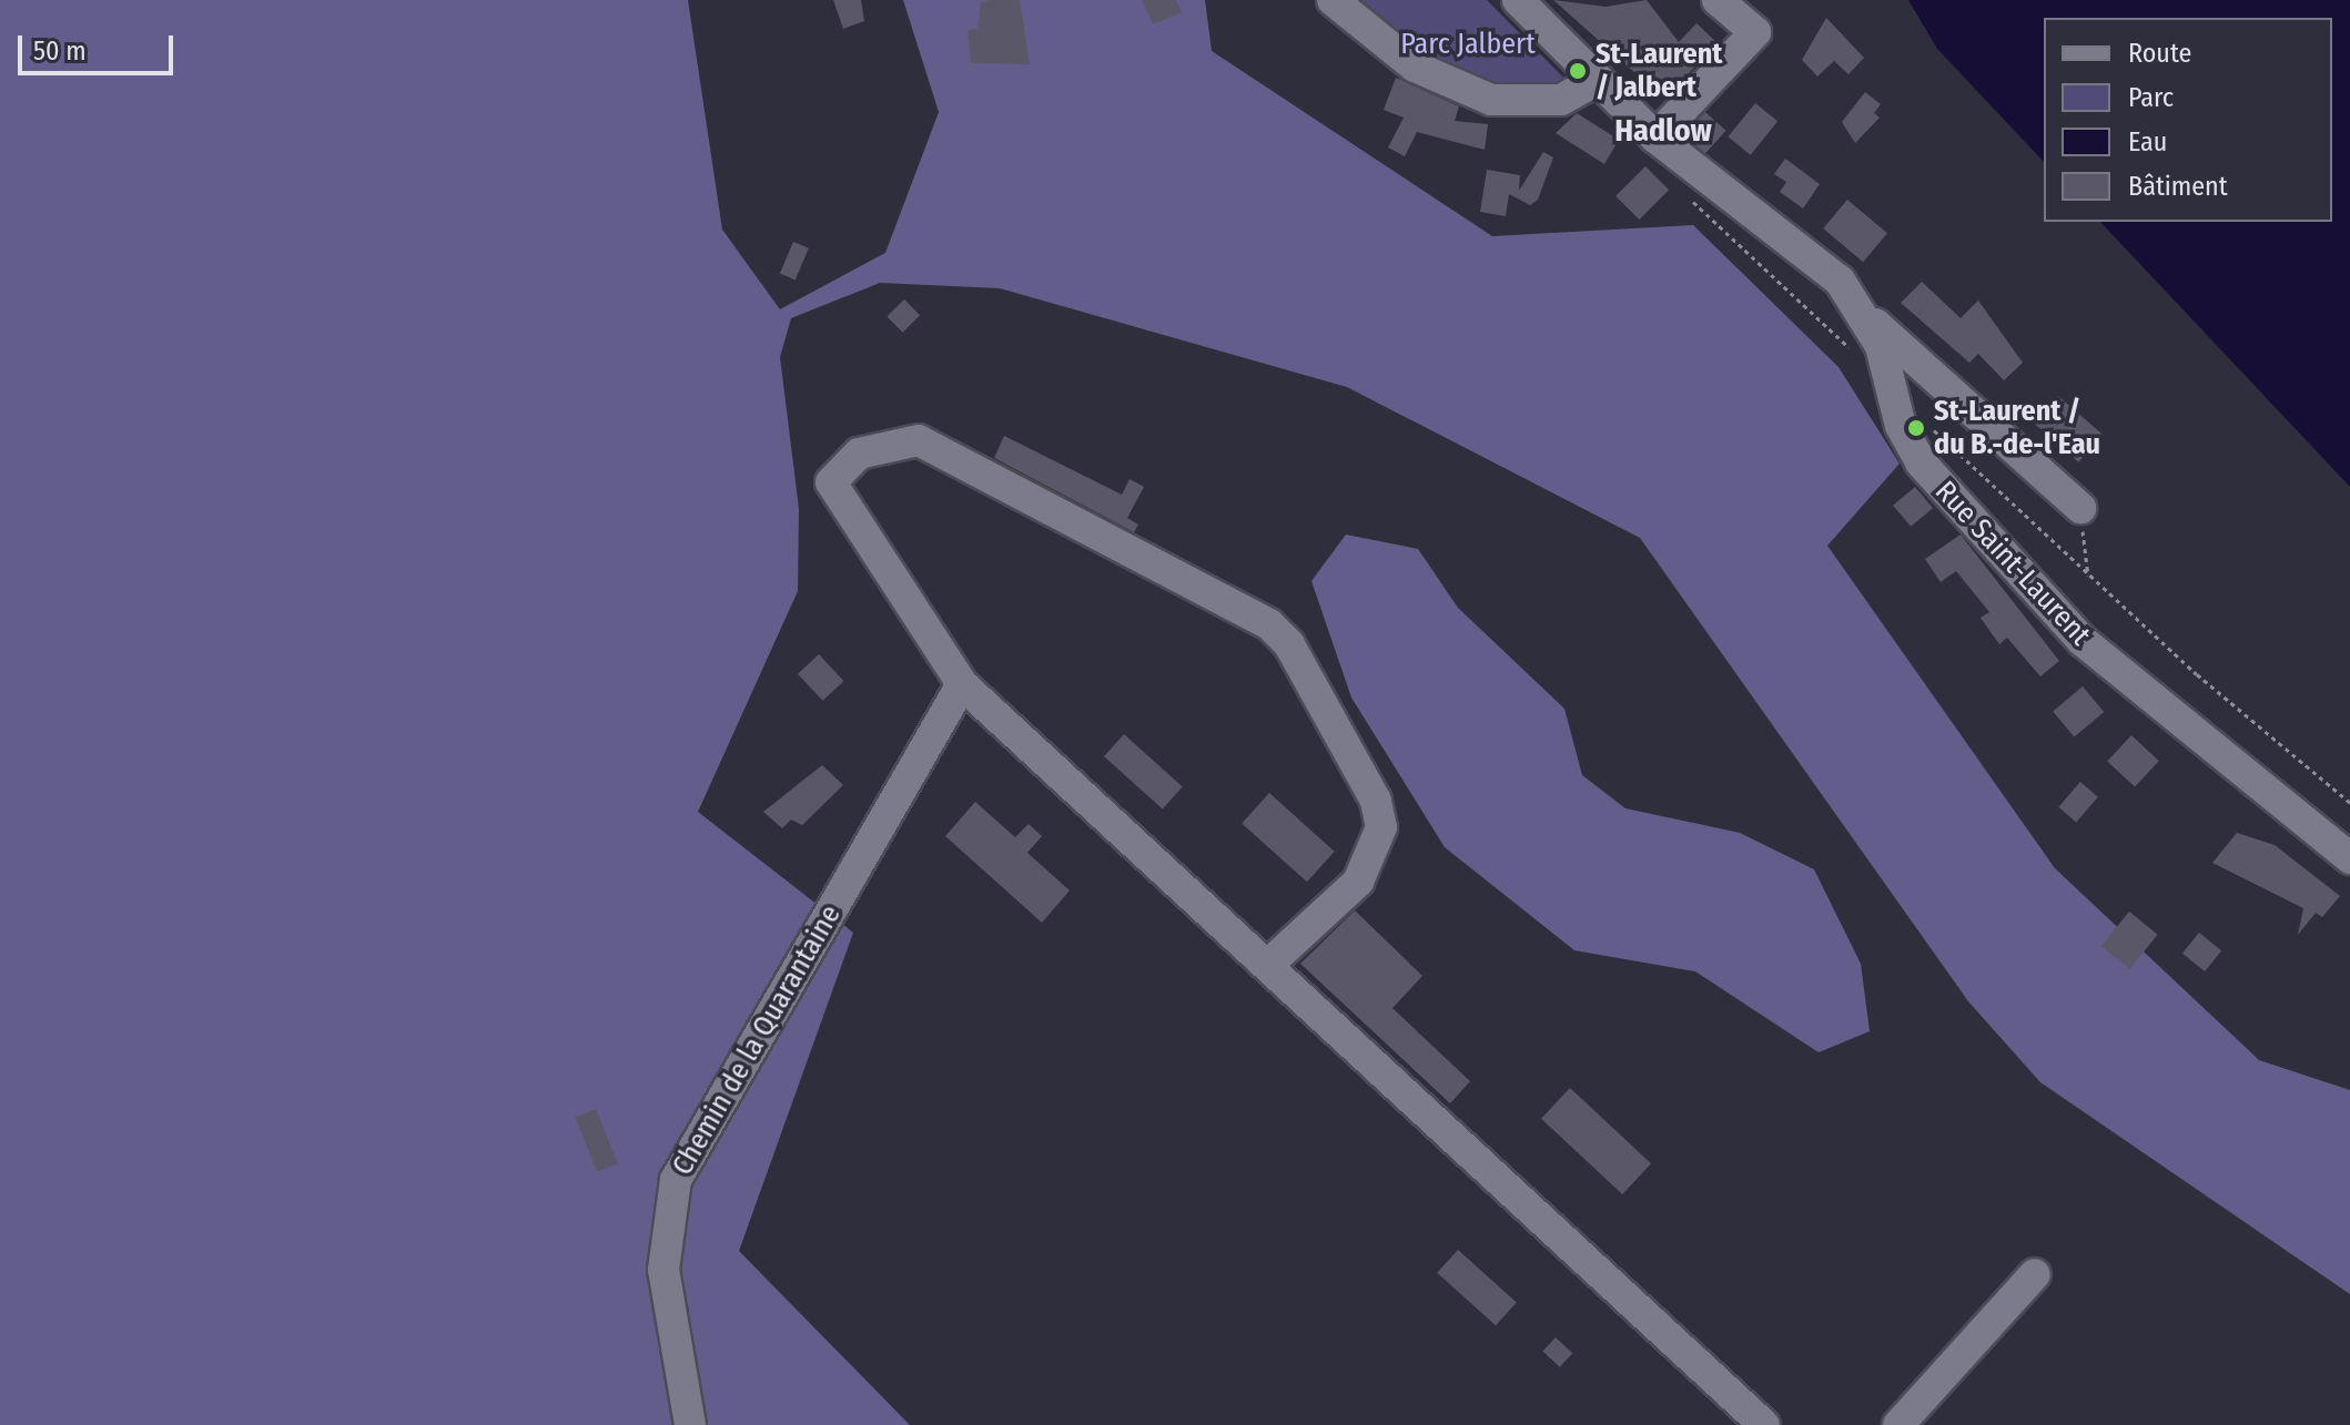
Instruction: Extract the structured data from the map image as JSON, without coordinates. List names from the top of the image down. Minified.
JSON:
{"streets":{"street":["Rue Saint-Laurent","Chemin de la Quarantaine"]},"districts":["Hadlow"],"parks":["Parc Jalbert"],"places":["St-Laurent / Jalbert","St-Laurent / du B.-de-l'Eau"],"legend":["Route","Parc","Eau","Bâtiment"],"scale_bar":"50 m"}
